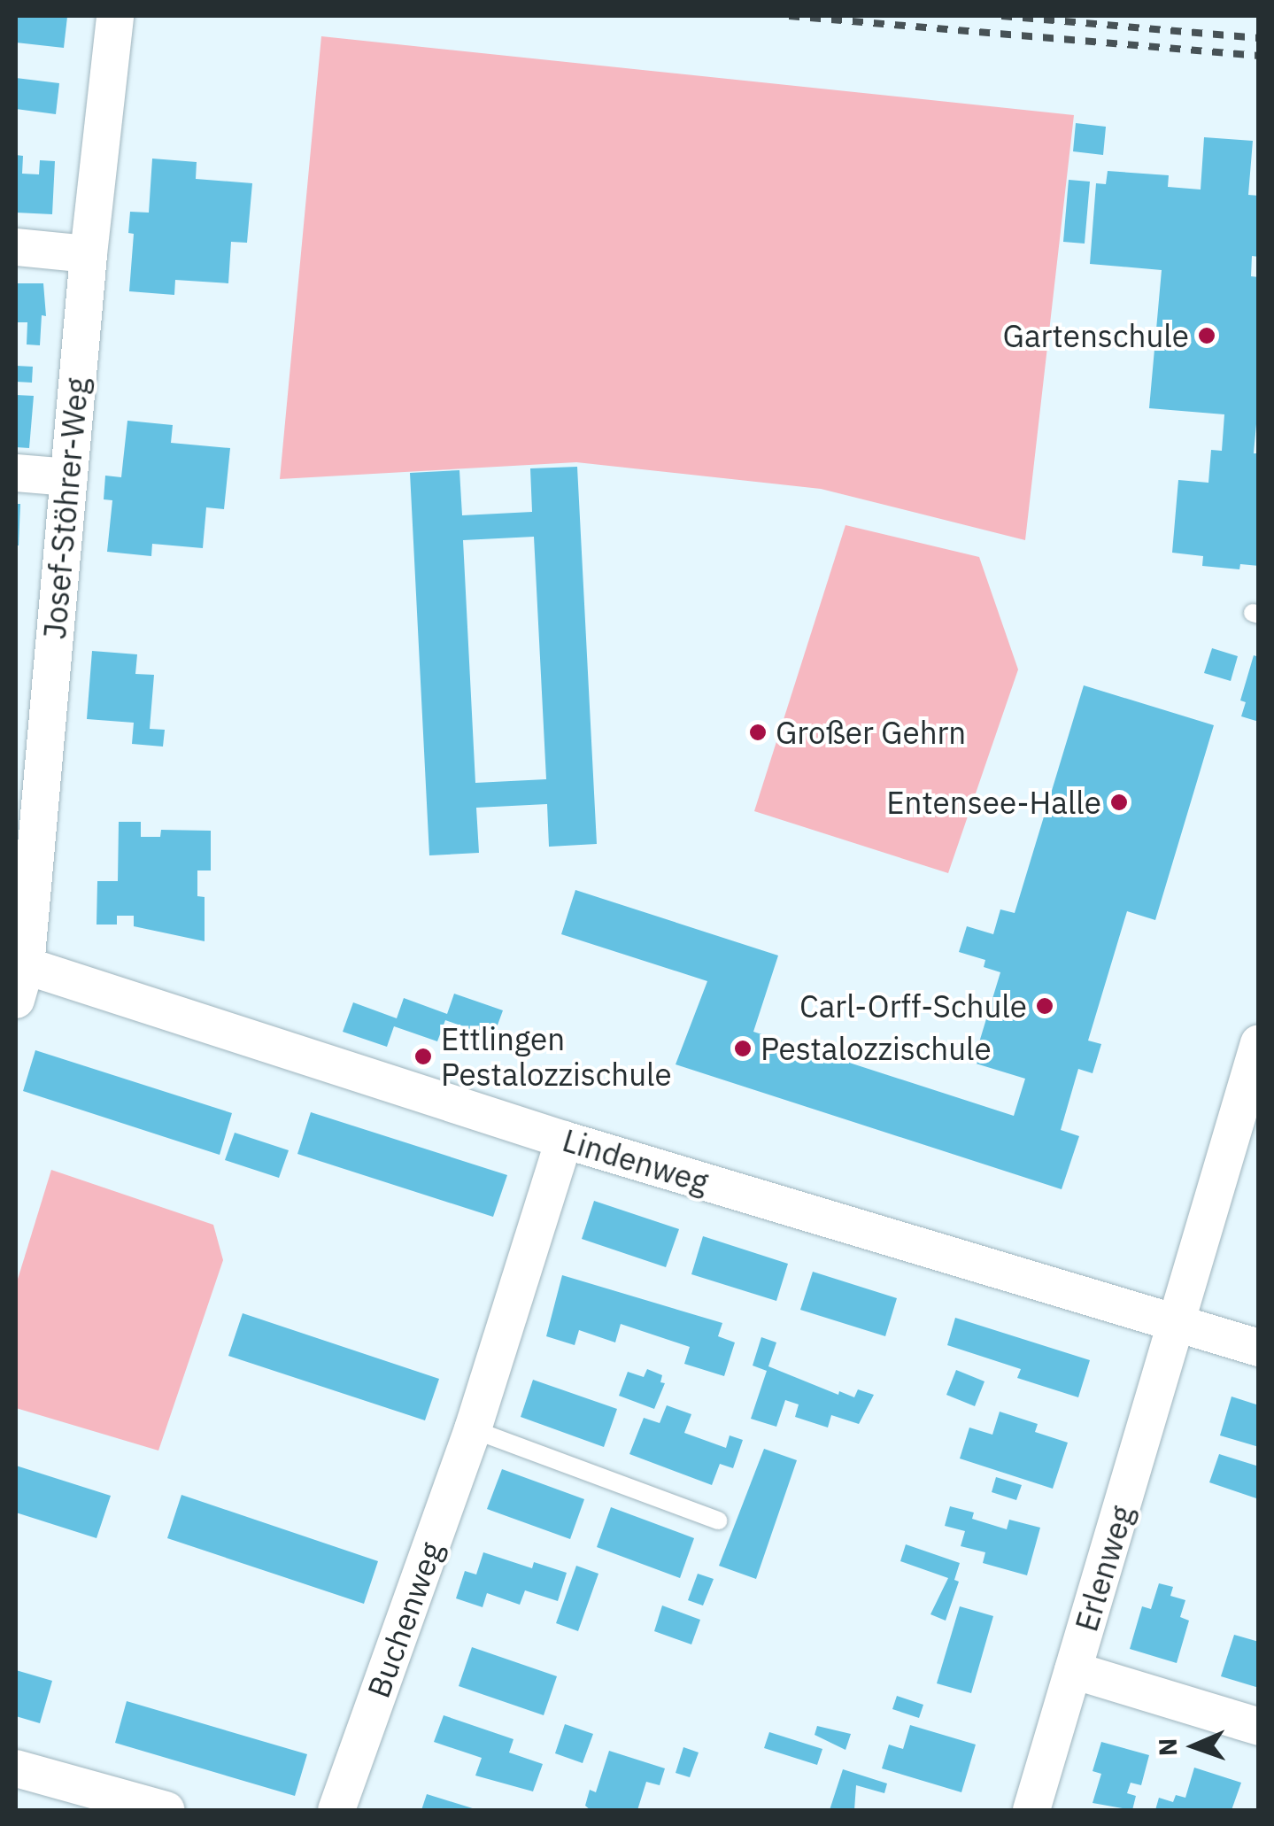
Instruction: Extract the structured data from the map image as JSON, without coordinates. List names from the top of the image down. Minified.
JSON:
{"streets":{"street":["Josef-Stöhrer-Weg","Lindenweg","Erlenweg","Buchenweg"]},"crossings":[["Josef-Stöhrer-Weg","Lindenweg"],["Lindenweg","Erlenweg"],["Lindenweg","Buchenweg"]],"places":["Gartenschule","Großer Gehrn","Entensee-Halle","Carl-Orff-Schule","Pestalozzischule","Ettlingen Pestalozzischule"],"north":"left"}
